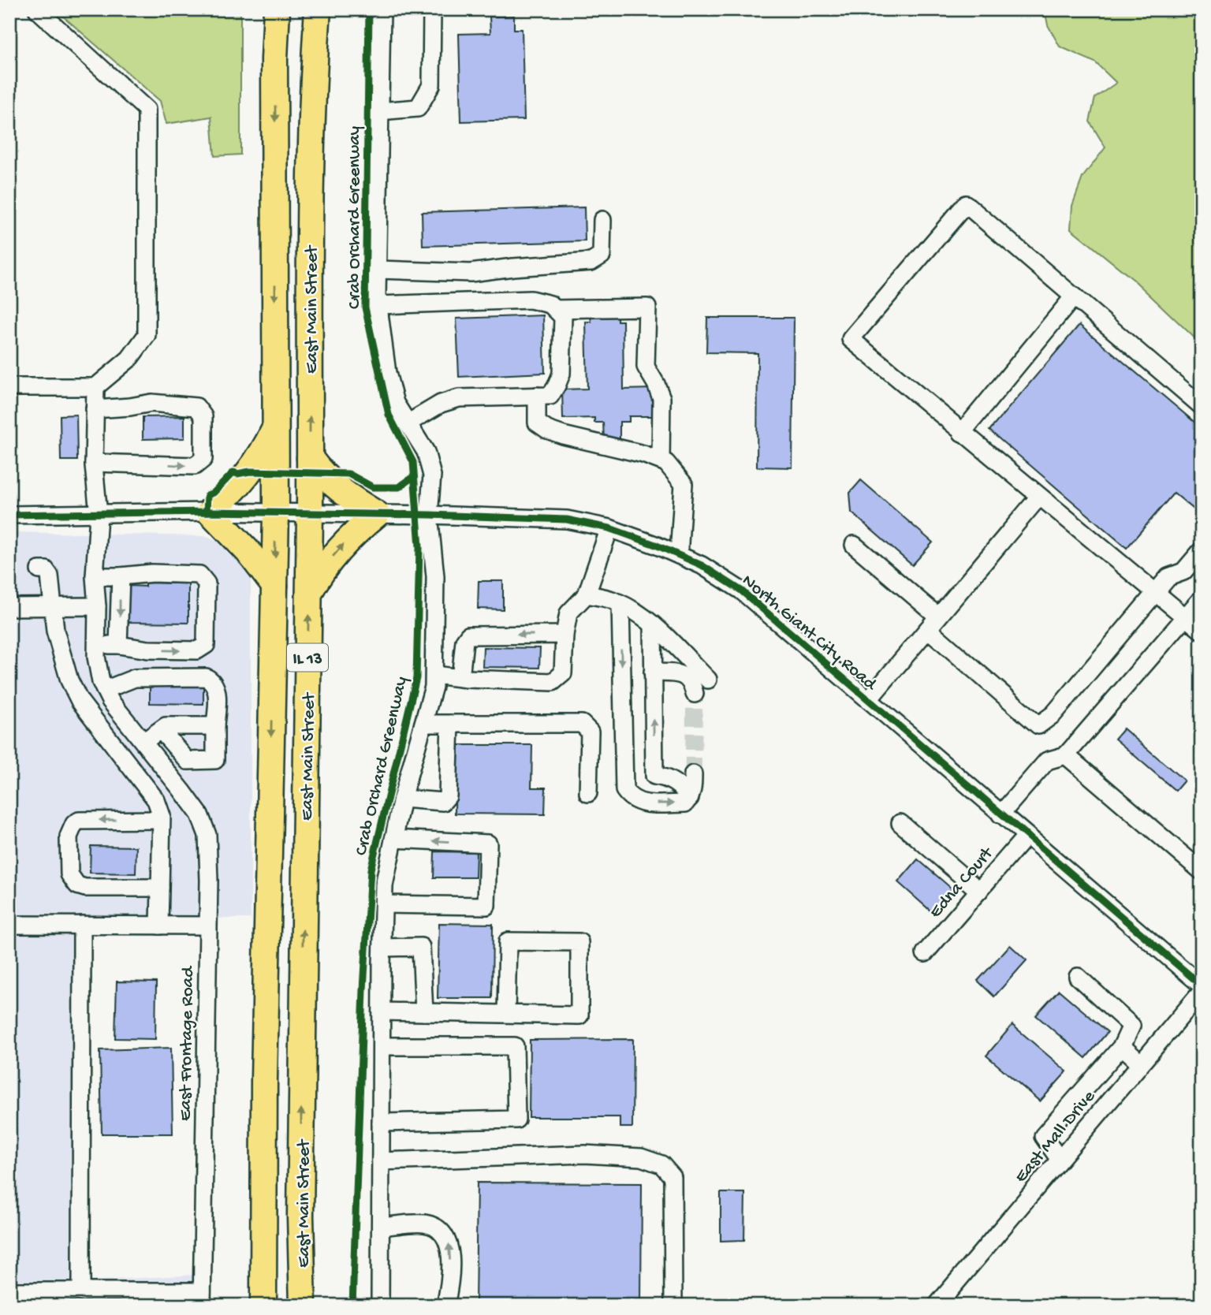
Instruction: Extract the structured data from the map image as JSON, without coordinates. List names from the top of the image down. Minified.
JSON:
{"streets":{"highway":["East Main Street","IL 13"],"street":["North Giant City Road","Edna Court","East Frontage Road","East Mall Drive"],"cycle path":["Crab Orchard Greenway"]},"crossings":[["East Main Street","North Giant City Road"],["North Giant City Road","Edna Court"],["North Giant City Road","East Frontage Road"]]}
